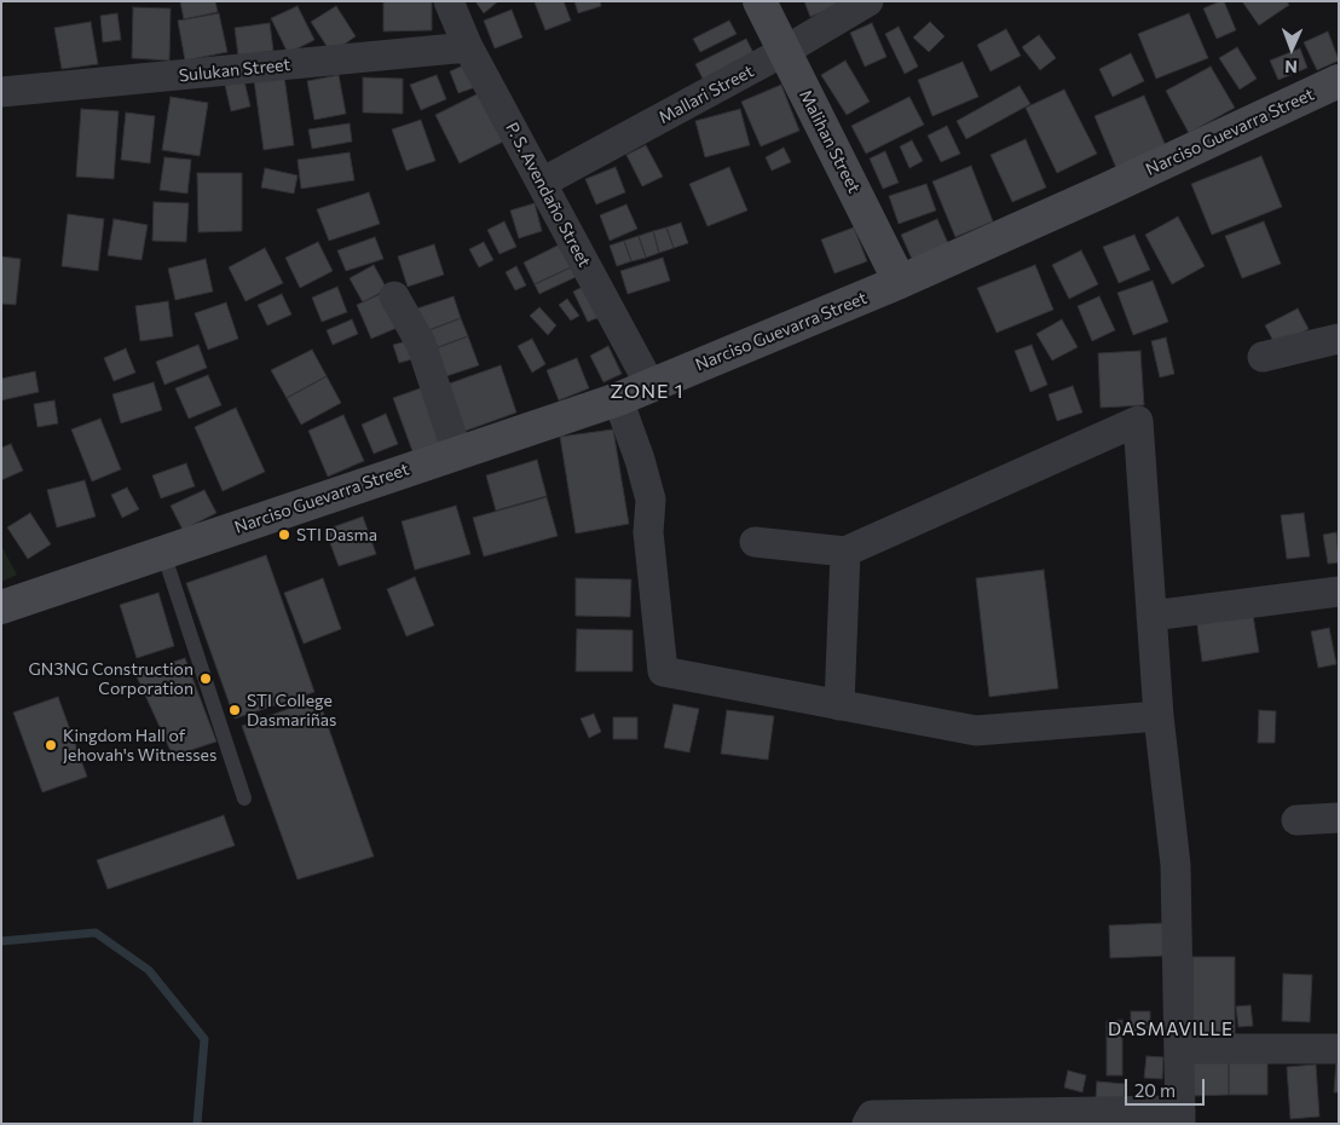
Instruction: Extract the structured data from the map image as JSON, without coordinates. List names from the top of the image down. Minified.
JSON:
{"streets":{"street":["Sulukan Street","Mallari Street","Narciso Guevarra Street","Malihan Street","P. S. Avendaño Street"]},"crossings":[["Sulukan Street","P. S. Avendaño Street"],["Mallari Street","Malihan Street"],["Mallari Street","P. S. Avendaño Street"],["Narciso Guevarra Street","Malihan Street"],["Narciso Guevarra Street","P. S. Avendaño Street"]],"districts":["ZONE 1","DASMAVILLE"],"places":["STI Dasma","GN3NG Construction Corporation","STI College Dasmariñas","Kingdom Hall of Jehovah's Witnesses"],"scale_bar":"20 m","north":"bottom"}
